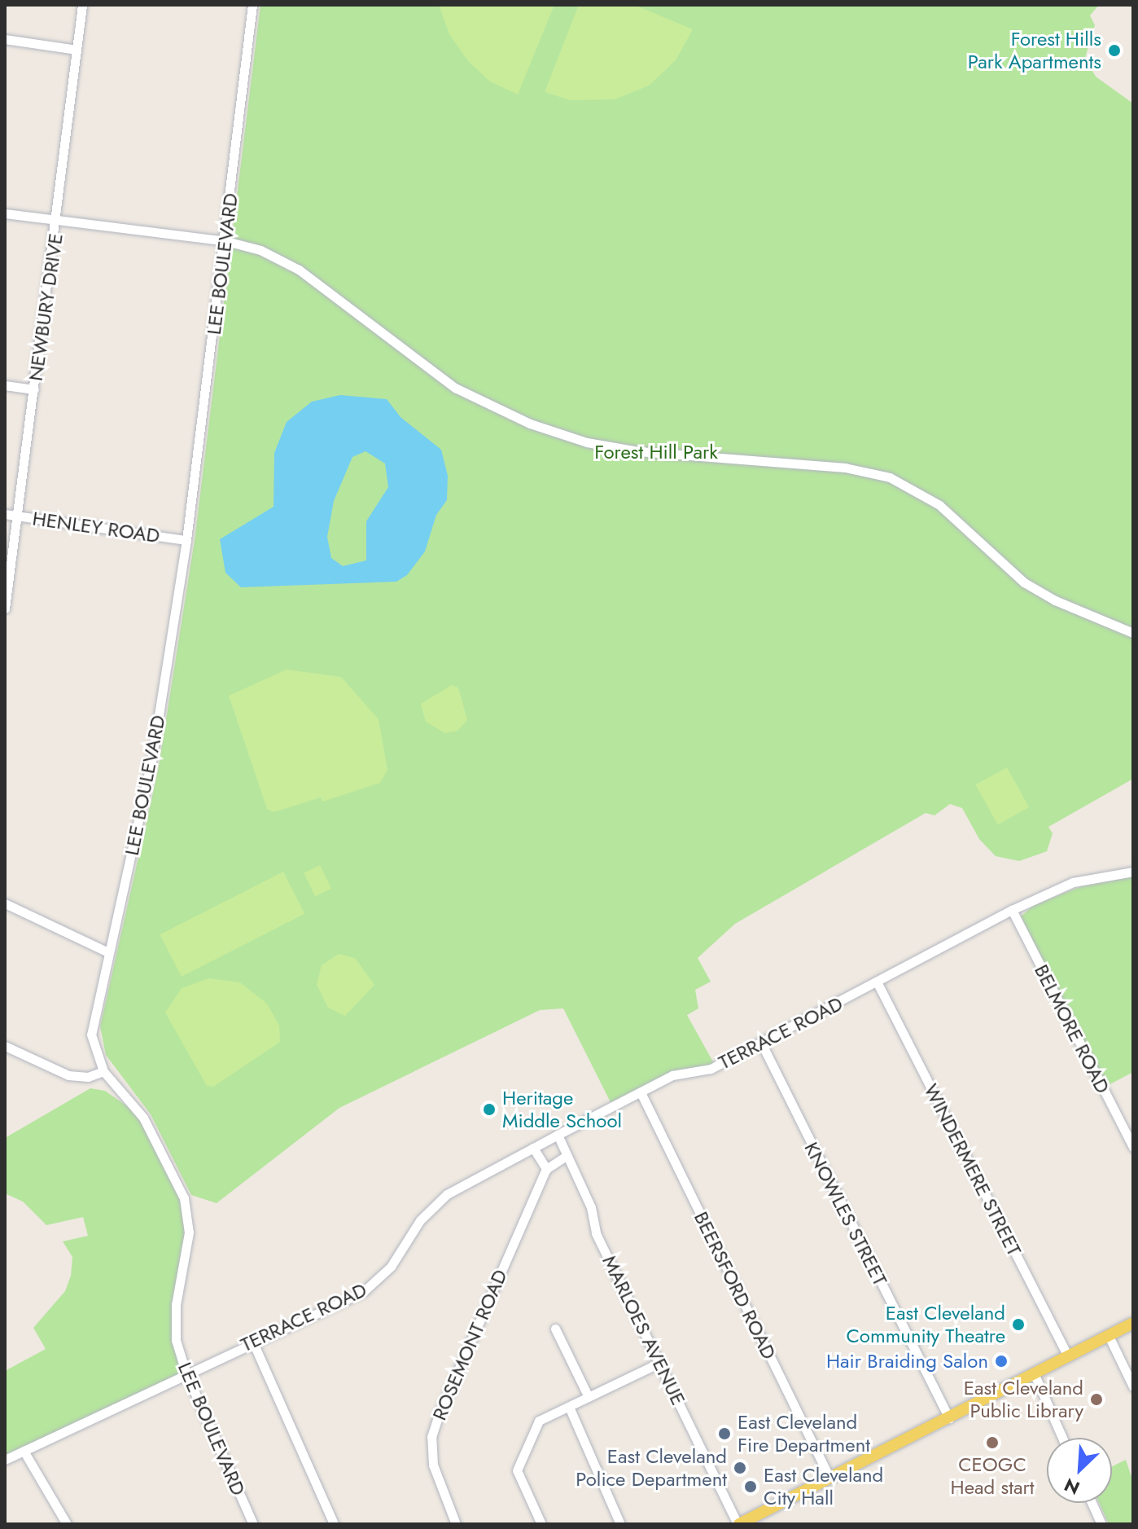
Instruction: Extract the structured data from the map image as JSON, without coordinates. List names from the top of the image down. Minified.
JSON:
{"streets":{"street":["LEE BOULEVARD","NEWBURY DRIVE","HENLEY ROAD","BELMORE ROAD","TERRACE ROAD","WINDERMERE STREET","KNOWLES STREET","BEERSFORD ROAD","MARLOES AVENUE","ROSEMONT ROAD"]},"crossings":[["LEE BOULEVARD","HENLEY ROAD"],["LEE BOULEVARD","TERRACE ROAD"],["NEWBURY DRIVE","HENLEY ROAD"],["BELMORE ROAD","TERRACE ROAD"],["TERRACE ROAD","WINDERMERE STREET"],["TERRACE ROAD","KNOWLES STREET"],["TERRACE ROAD","BEERSFORD ROAD"],["TERRACE ROAD","MARLOES AVENUE"]],"parks":["Forest Hill Park"],"places":["Forest Hills Park Apartments","Heritage Middle School","East Cleveland Community Theatre","Hair Braiding Salon","East Cleveland Public Library","East Cleveland Fire Department","CEOGC Head start","East Cleveland Police Department","East Cleveland City Hall"],"north":"bottom left"}
